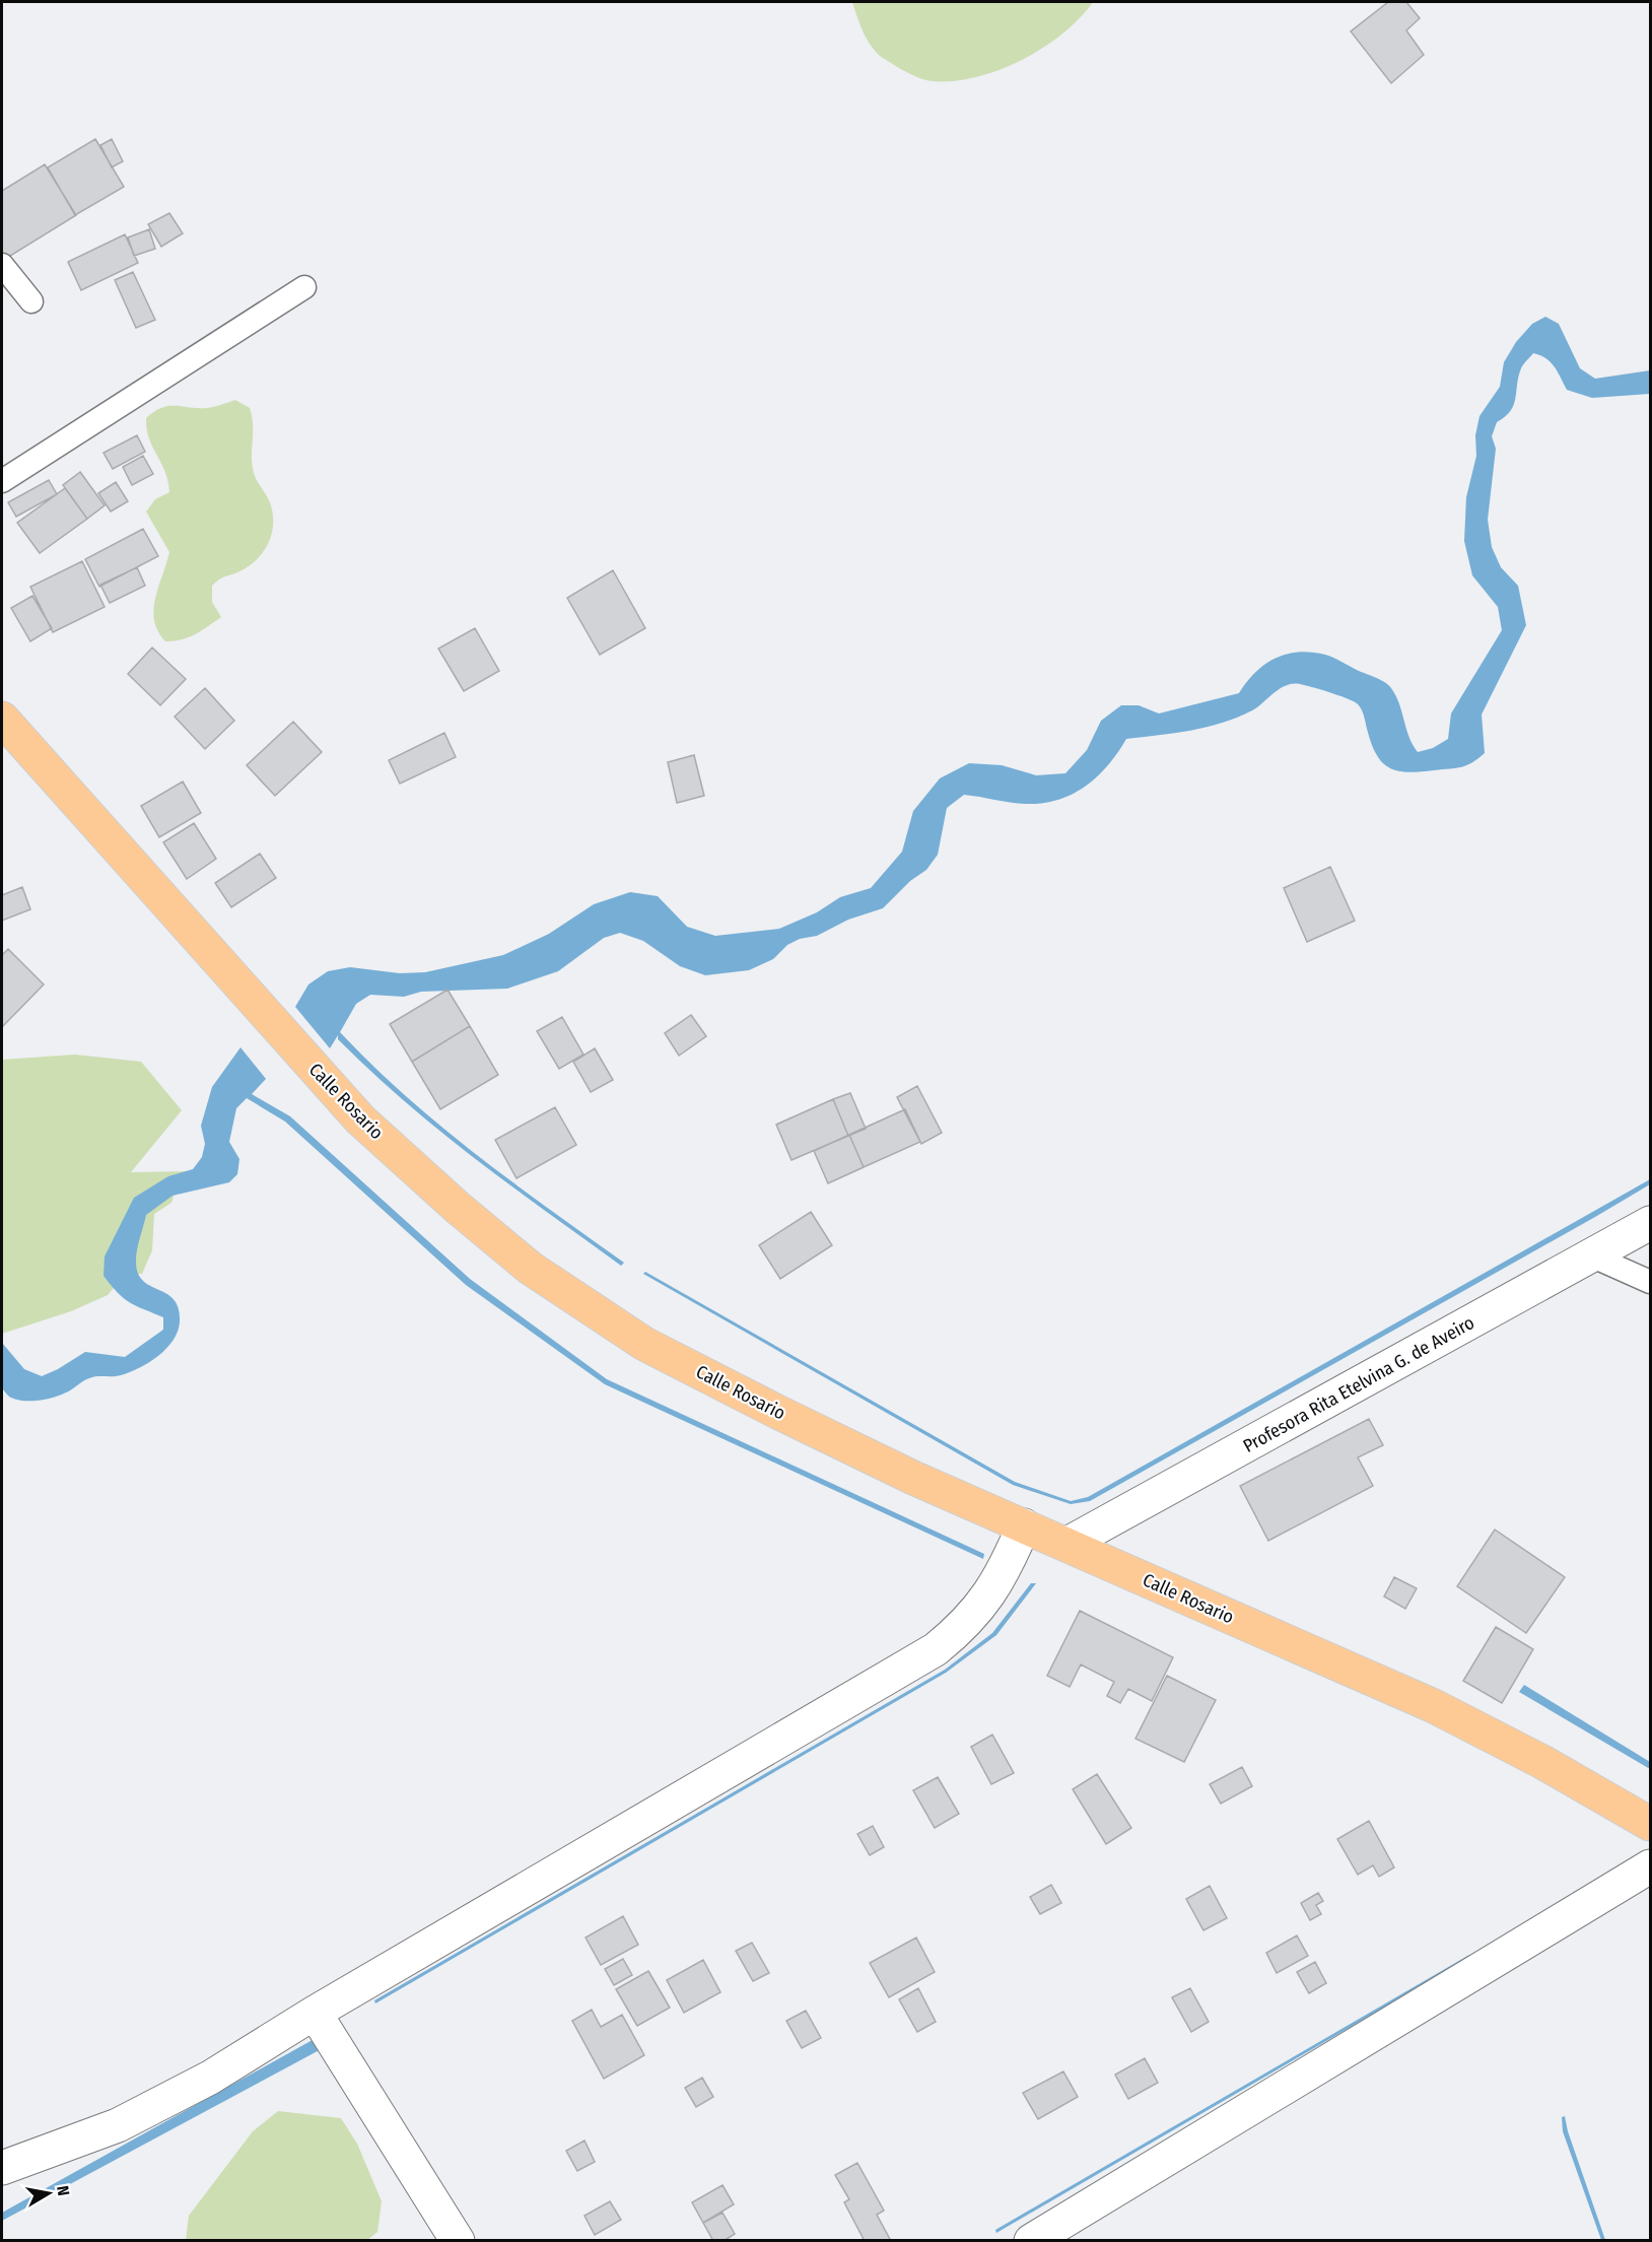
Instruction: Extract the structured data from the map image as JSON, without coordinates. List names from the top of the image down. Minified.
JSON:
{"streets":{"main road":["Calle Rosario"],"street":["Profesora Rita Etelvina G. de Aveiro"]},"crossings":[["Calle Rosario","Profesora Rita Etelvina G. de Aveiro"]],"north":"right"}
